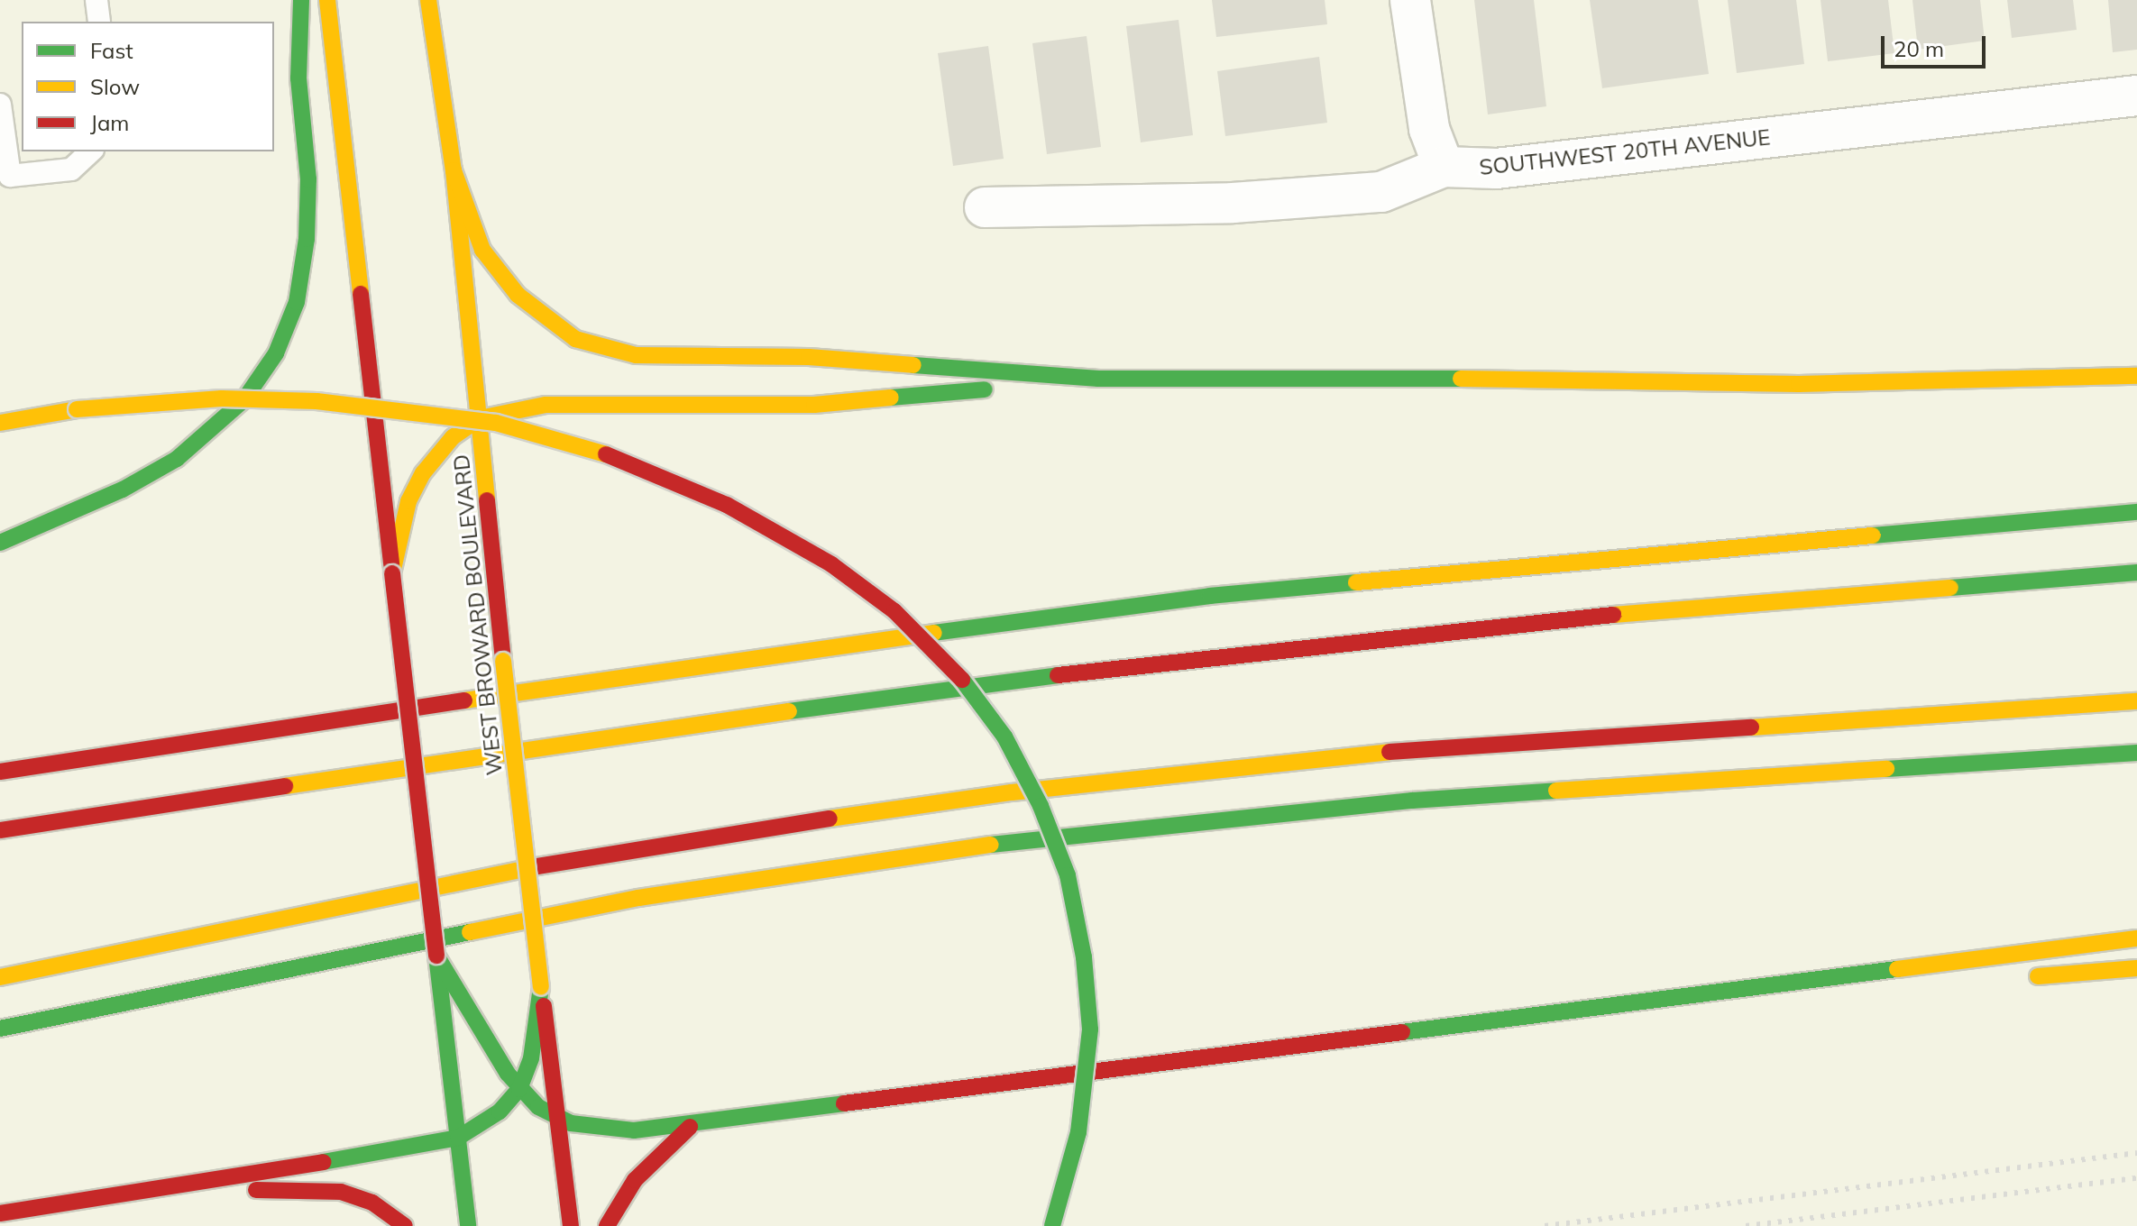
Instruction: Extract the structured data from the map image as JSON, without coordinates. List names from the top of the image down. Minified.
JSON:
{"streets":{"main road":["WEST BROWARD BOULEVARD"],"street":["SOUTHWEST 20TH AVENUE"]},"legend":["Fast","Slow","Jam"],"scale_bar":"20 m"}
